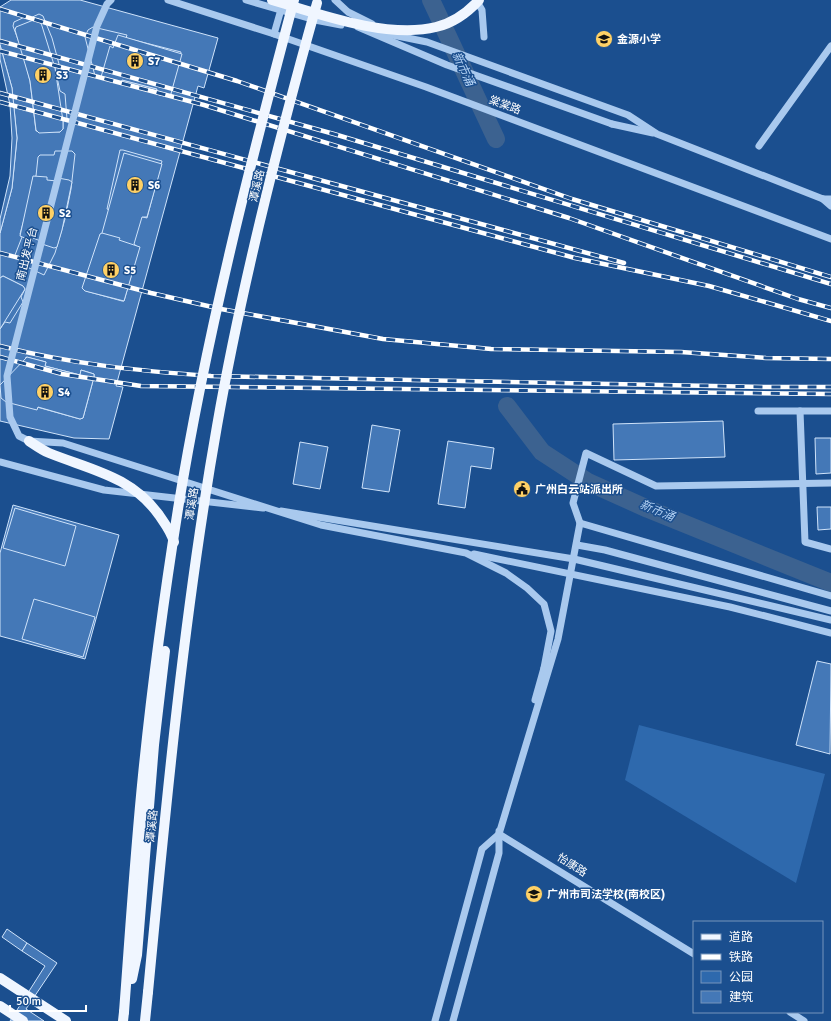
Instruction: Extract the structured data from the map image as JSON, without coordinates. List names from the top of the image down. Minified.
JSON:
{"streets":{"main road":["潭溪路"],"street":["棠棠路","南出发平台","怡康路"]},"water":["新市涌"],"places":{"school or university":["金源小学","广州市司法学校(南校区)"],"building":["S7","S3","S6","S2","S5","S4"],"public building":["广州白云站派出所"]},"legend":["道路","铁路","公园","建筑"],"scale_bar":"50 m"}
